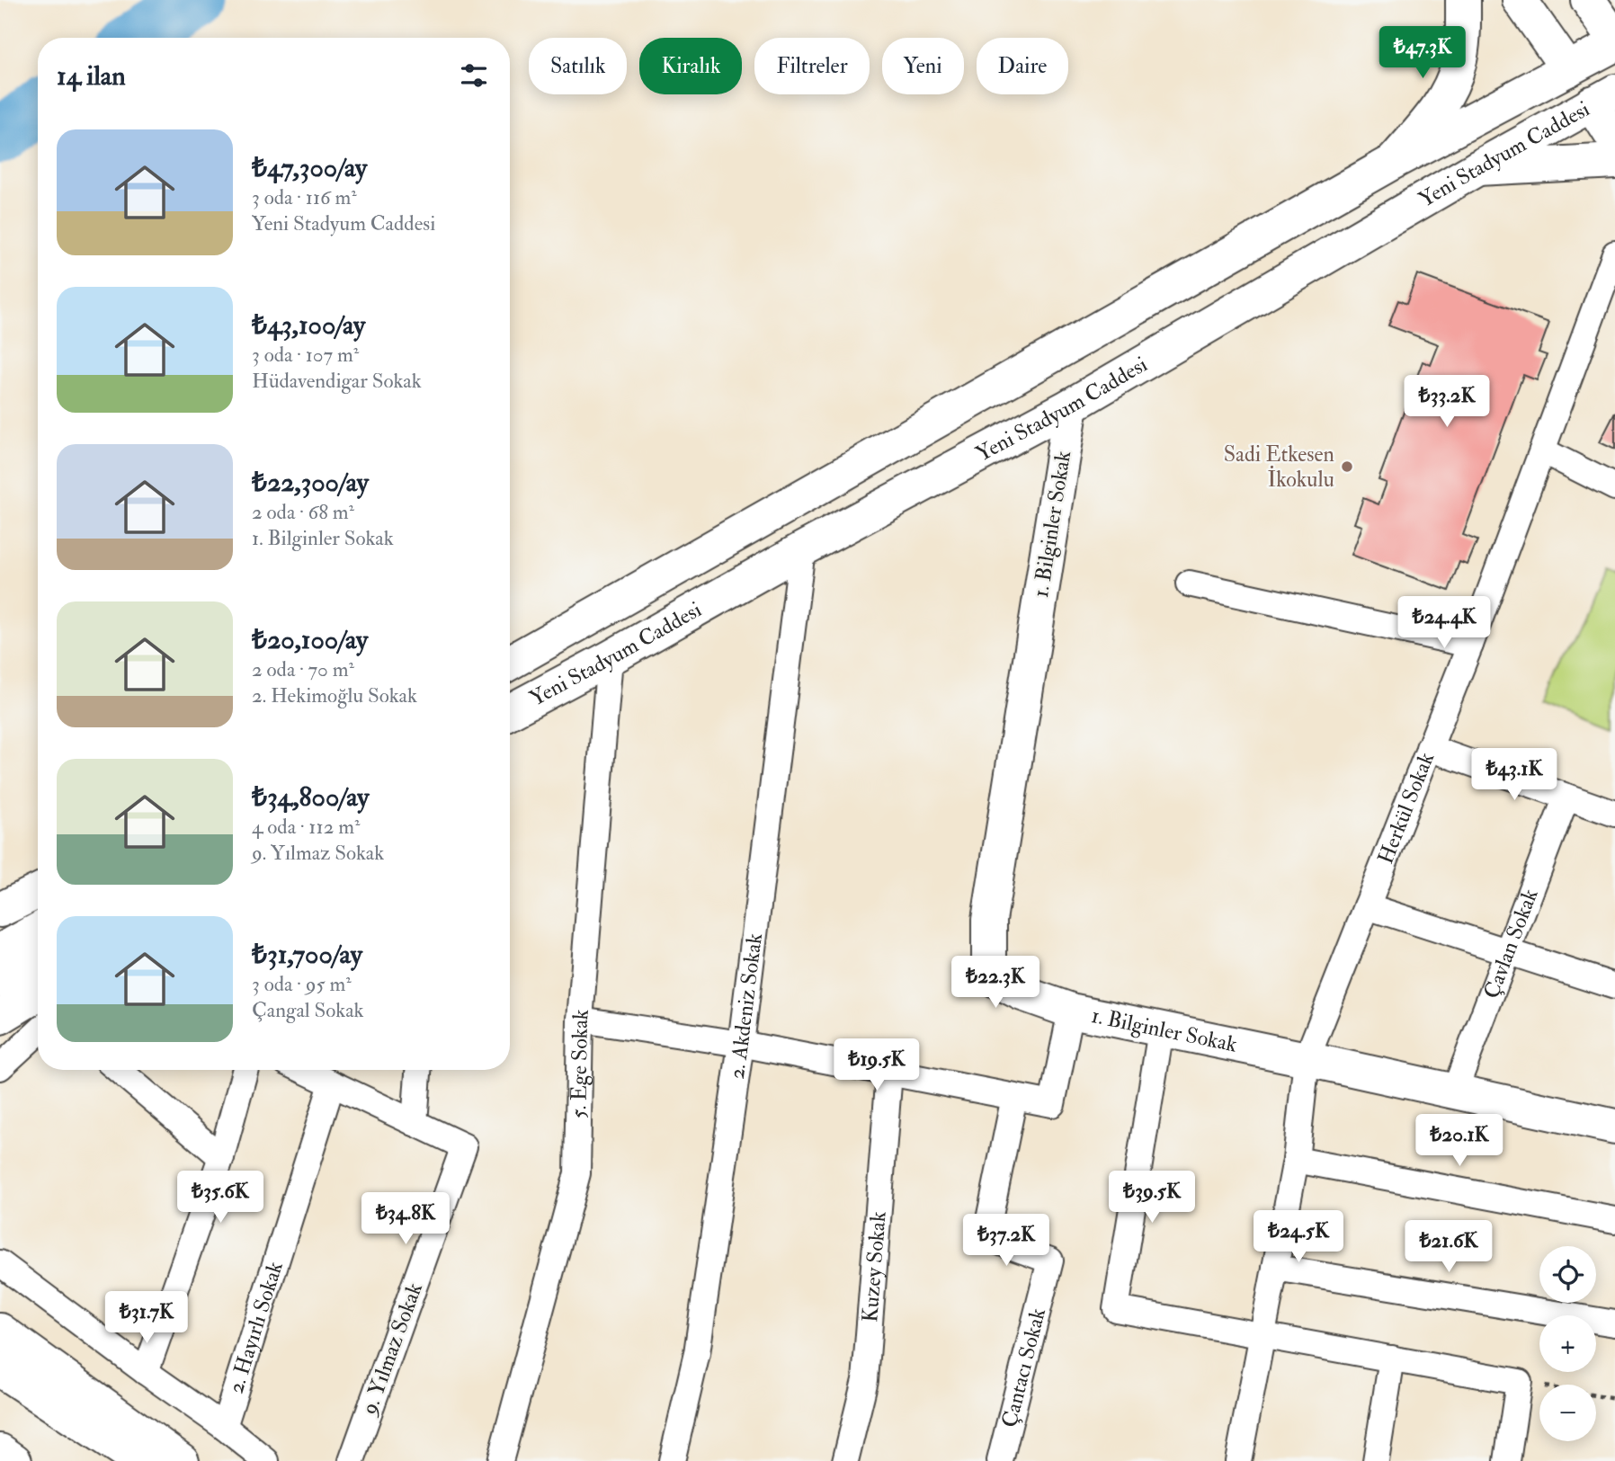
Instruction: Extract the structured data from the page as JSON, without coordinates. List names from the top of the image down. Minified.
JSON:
{"streets":{"main road":["Yeni Stadyum Caddesi","1. Bilginler Sokak"],"street":["Herkül Sokak","Çavlan Sokak","2. Akdeniz Sokak","5. Ege Sokak","Kuzey Sokak","2. Hayırlı Sokak","9. Yılmaz Sokak","Çantacı Sokak"]},"crossings":[["Yeni Stadyum Caddesi","1. Bilginler Sokak"],["Yeni Stadyum Caddesi","2. Akdeniz Sokak"],["Yeni Stadyum Caddesi","5. Ege Sokak"],["1. Bilginler Sokak","Herkül Sokak"],["1. Bilginler Sokak","Çavlan Sokak"],["2. Hayırlı Sokak","9. Yılmaz Sokak"]],"places":["Sadi Etkesen İkokulu"],"page":{"price":["₺47.3K","₺33.2K","₺24.4K","₺43.1K","₺22.3K","₺19.5K","₺20.1K","₺35.6K","₺39.5K","₺34.8K","₺24.5K","₺37.2K","₺21.6K","₺31.7K"],"chip":["Satılık","Kiralık","Filtreler","Yeni","Daire"],"heading":"14 ilan","list":[{"name":"₺47,300/ay","note":"3 oda · 116 m² · Yeni Stadyum Caddesi"},{"name":"₺43,100/ay","note":"3 oda · 107 m² · Hüdavendigar Sokak"},{"name":"₺22,300/ay","note":"2 oda · 68 m² · 1. Bilginler Sokak"},{"name":"₺20,100/ay","note":"2 oda · 70 m² · 2. Hekimoğlu Sokak"},{"name":"₺34,800/ay","note":"4 oda · 112 m² · 9. Yılmaz Sokak"},{"name":"₺31,700/ay","note":"3 oda · 95 m² · Çangal Sokak"}],"map_buttons":["+","−"]}}
